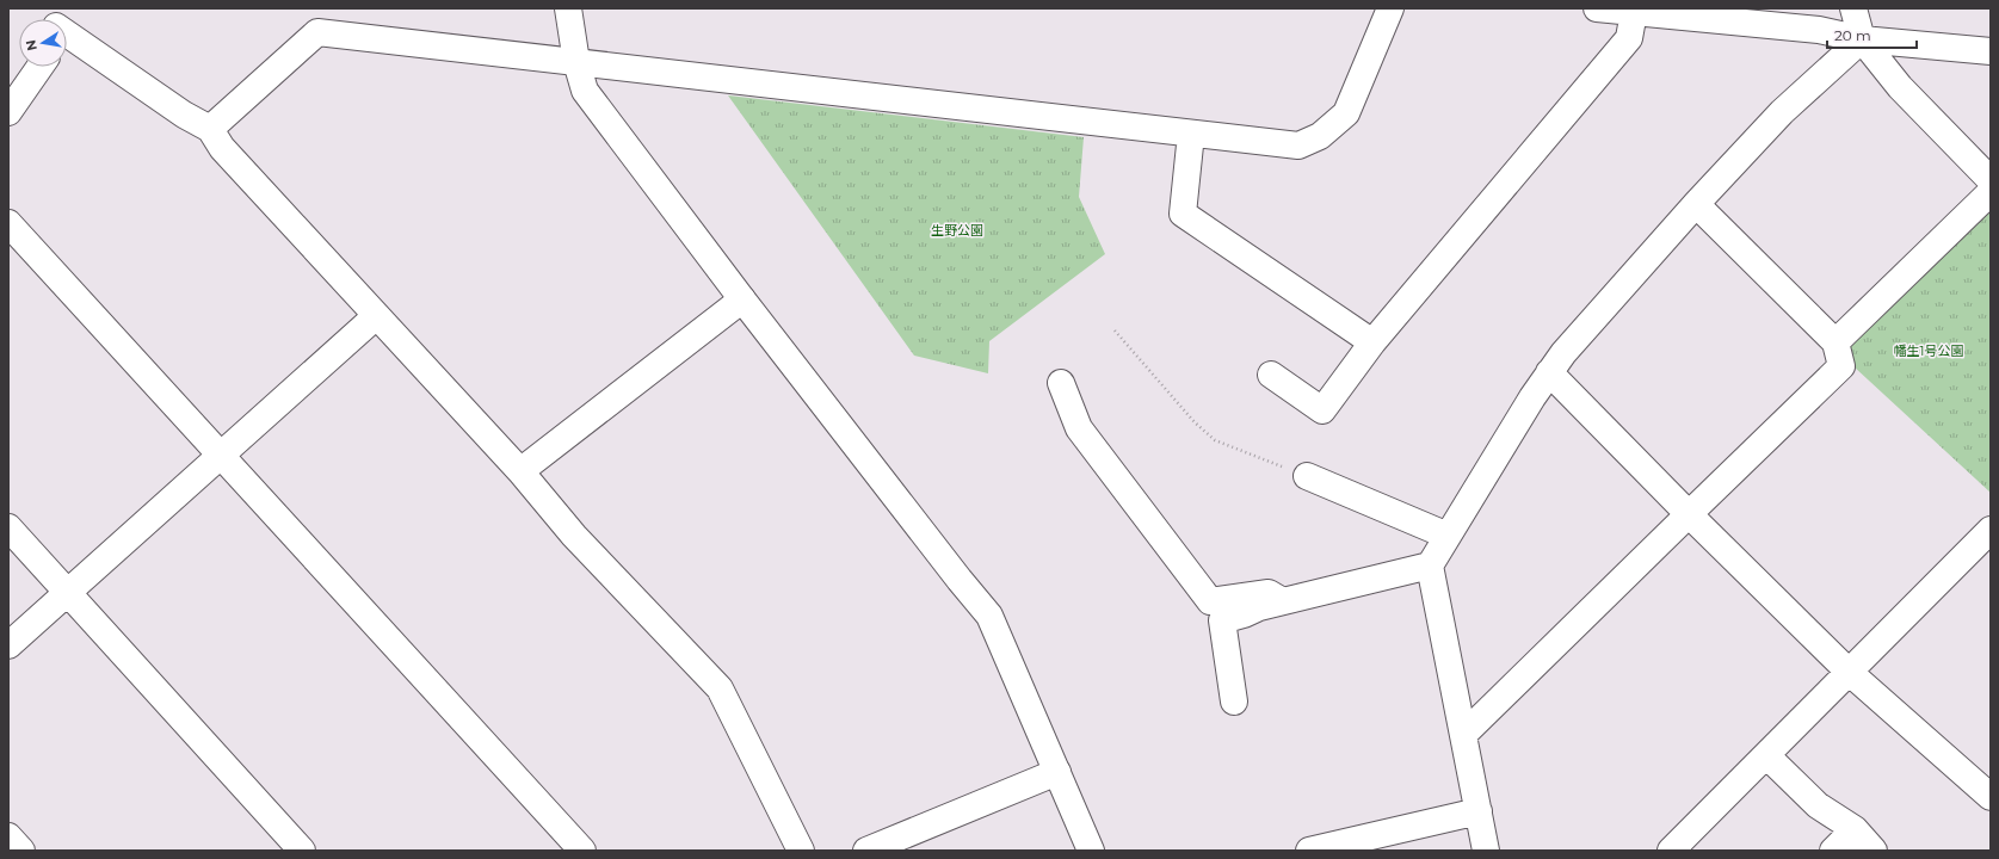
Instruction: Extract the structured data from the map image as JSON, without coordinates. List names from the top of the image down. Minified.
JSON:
{"parks":["生野公園","幡生1号公園"],"scale_bar":"20 m","north":"left"}
